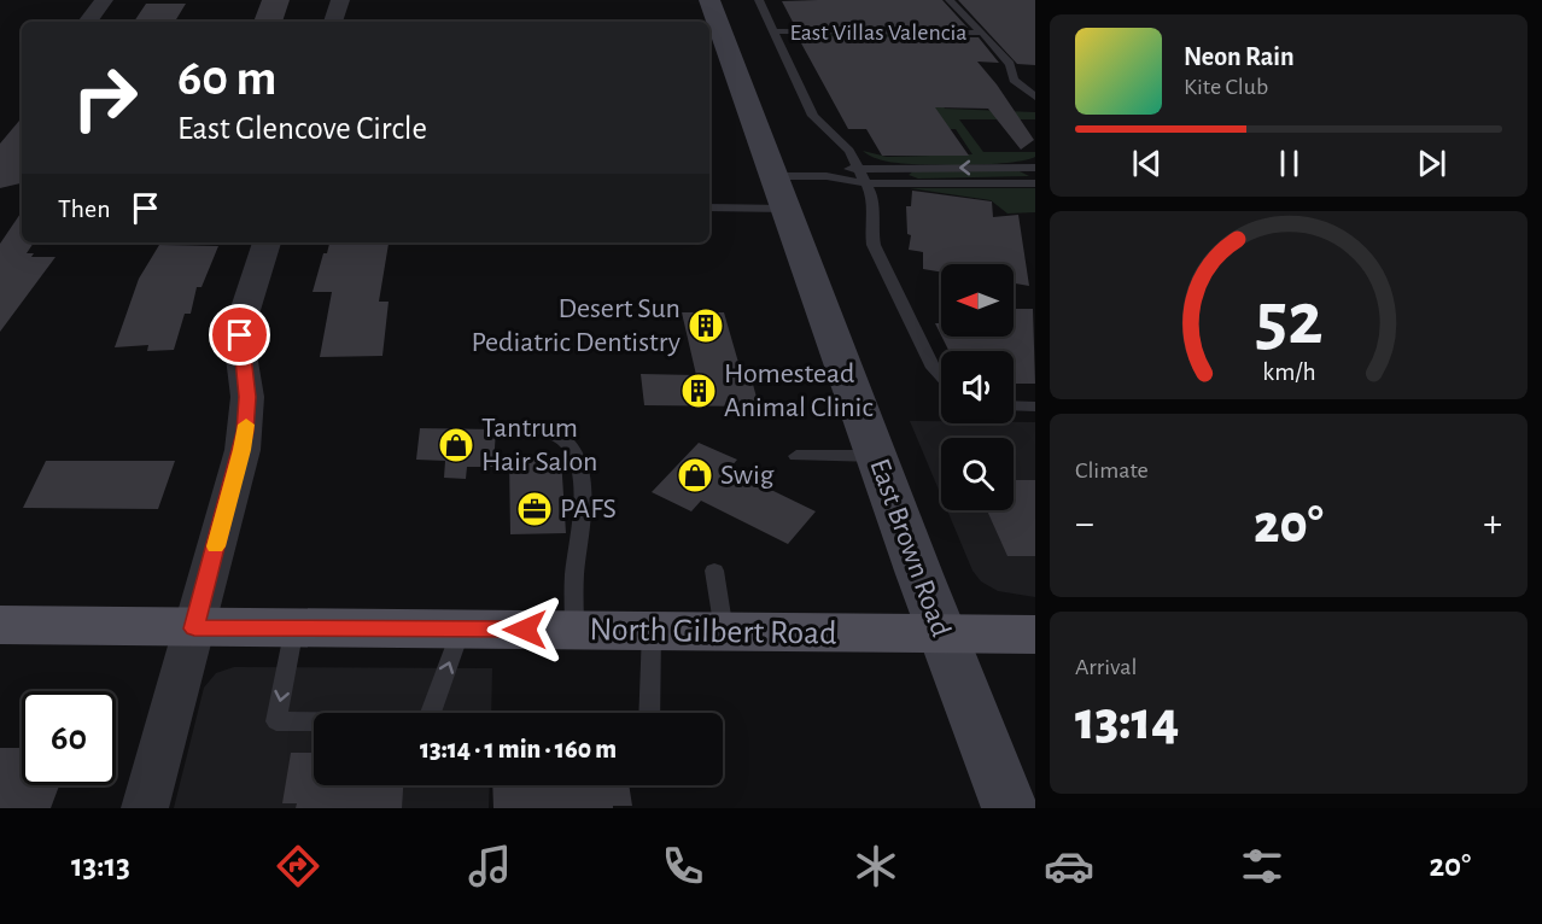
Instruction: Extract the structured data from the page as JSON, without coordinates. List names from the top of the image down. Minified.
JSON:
{"streets":{"main road":["East Brown Road","North Gilbert Road"],"lane":["East Villas Valencia"]},"crossings":[["East Brown Road","North Gilbert Road"]],"places":{"building":["Desert Sun Pediatric Dentistry","Homestead Animal Clinic"],"shop":["Tantrum Hair Salon","Swig"],"office":["PAFS"]},"north":"left","page":{"turn":["60 m","East Glencove Circle"],"song":["Neon Rain","Kite Club"],"then":"Then","tile":["Climate",["Arrival","13:14"]],"heat":["−","20°","+"],"limit":"60","trip":"13:14 · 1 min · 160 m","tabs":["13:13","20°"],"gauge":["52","km/h"]}}
